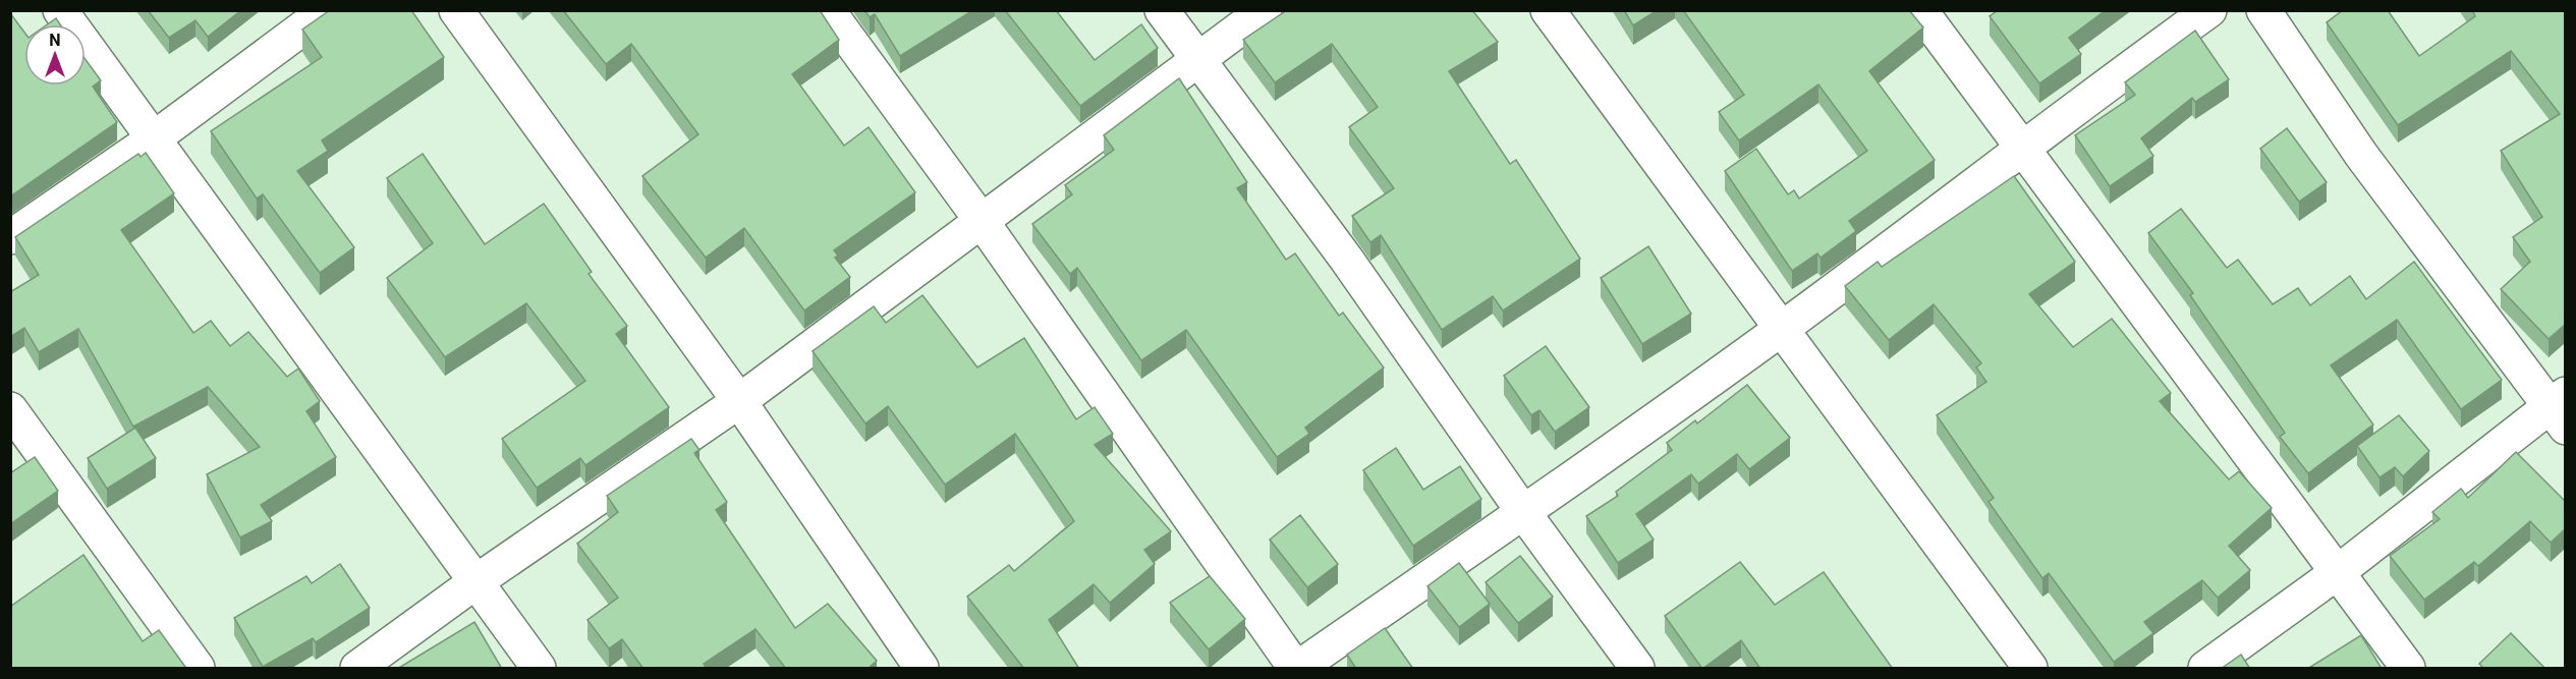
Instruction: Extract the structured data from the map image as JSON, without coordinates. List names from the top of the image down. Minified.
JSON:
{"north":"top"}
